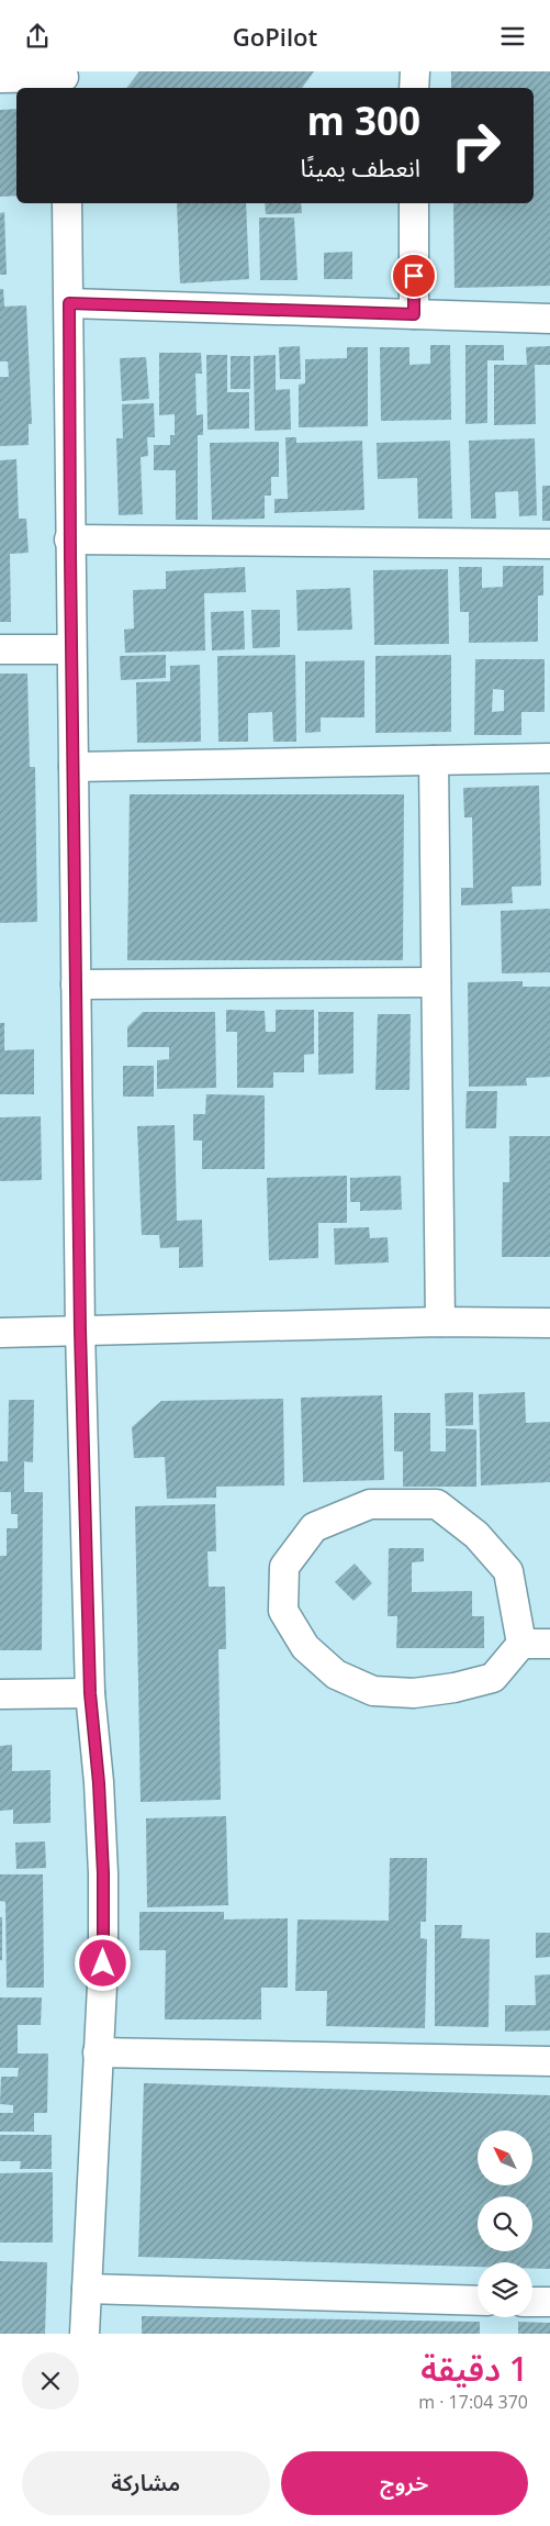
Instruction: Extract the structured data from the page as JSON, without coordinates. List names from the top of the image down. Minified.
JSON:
{"north":"top left","page":{"header":"GoPilot","turn":["300 m","انعطف يمينًا"],"heading":["1 دقيقة","370 m · 17:04"],"buttons":["خروج","مشاركة"]}}
